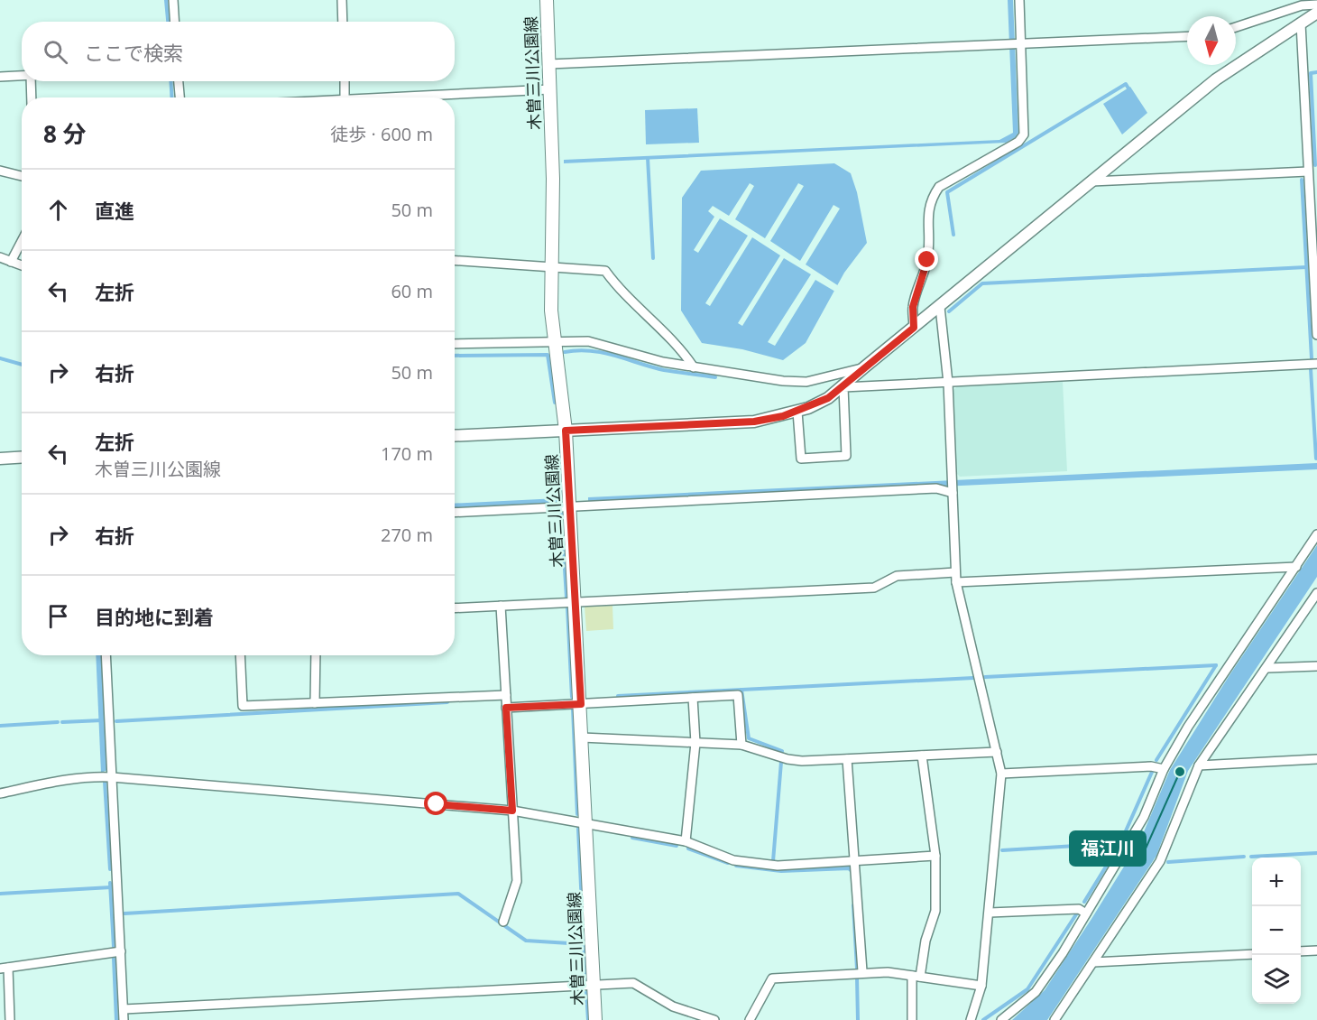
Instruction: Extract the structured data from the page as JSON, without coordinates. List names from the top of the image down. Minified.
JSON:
{"streets":{"main road":["木曽三川公園線"]},"places":["福江川"],"north":"bottom","page":{"search":"ここで検索","heading":["8 分","徒歩 · 600 m"],"list":[["直進","50 m"],["左折","60 m"],["右折","50 m"],["左折","木曽三川公園線","170 m"],["右折","270 m"],"目的地に到着"],"map_buttons":["+","−"]}}
